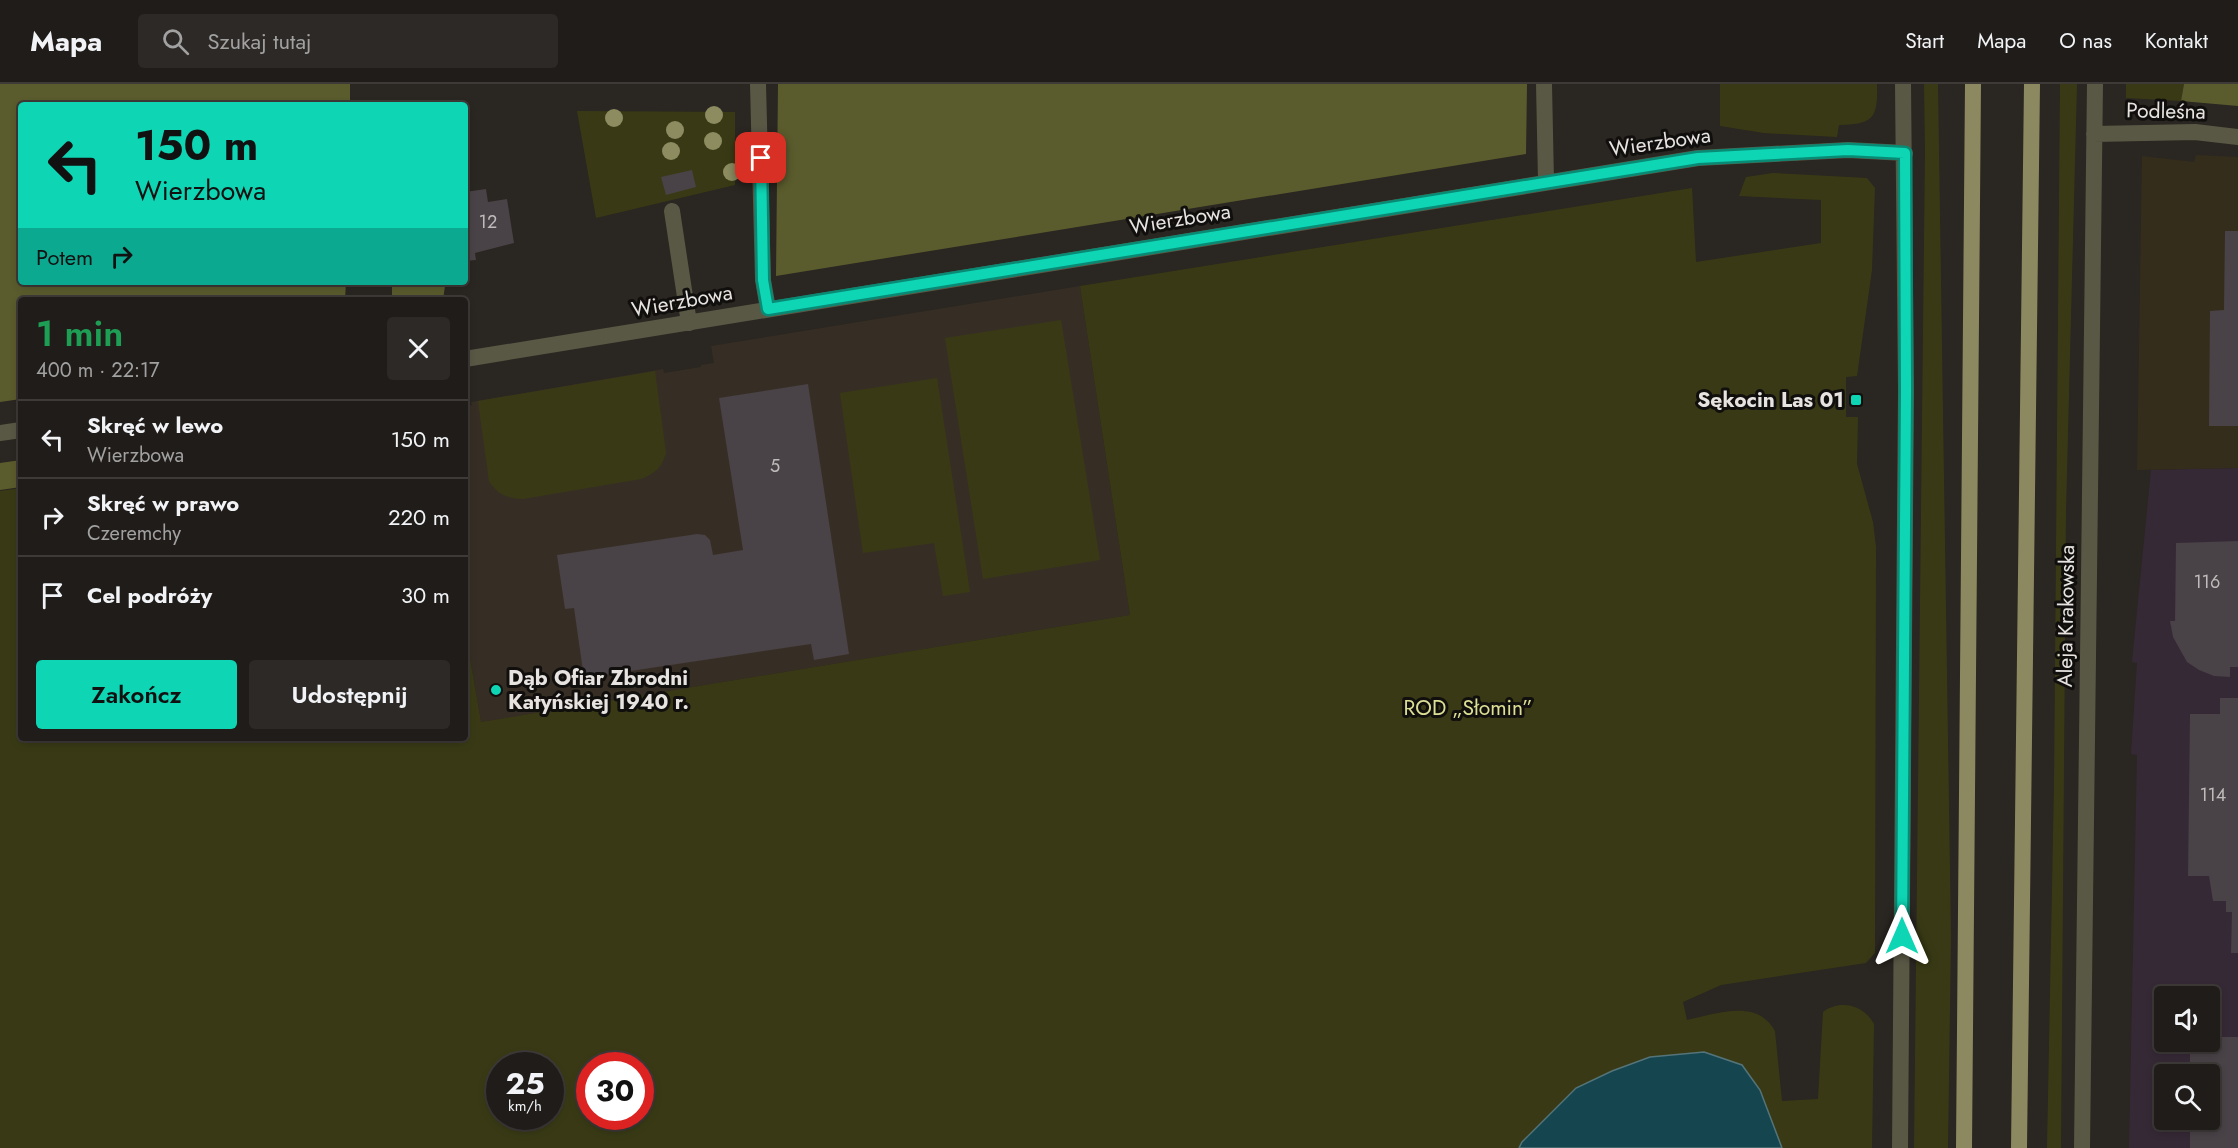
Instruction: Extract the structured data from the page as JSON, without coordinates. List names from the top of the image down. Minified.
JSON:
{"streets":{"main road":["Aleja Krakowska"],"street":["Podleśna","Wierzbowa"]},"crossings":[["Podleśna","Aleja Krakowska"]],"parks":["ROD „Słomin”"],"places":{"transit":["Sękocin Las 01"],"other":["Dąb Ofiar Zbrodni Katyńskiej 1940 r."]},"house_numbers":["12","5","116","114"],"page":{"header":"Mapa","search":"Szukaj tutaj","nav":["Start","Mapa","O nas","Kontakt"],"turn":["150 m","Wierzbowa"],"then":"Potem","heading":["1 min","400 m · 22:17"],"list":[{"name":"Skręć w lewo","note":"Wierzbowa","value":"150 m"},{"name":"Skręć w prawo","note":"Czeremchy","value":"220 m"},{"name":"Cel podróży","value":"30 m"}],"buttons":["Zakończ","Udostępnij"],"speed":"25 km/h","limit":"30"}}
